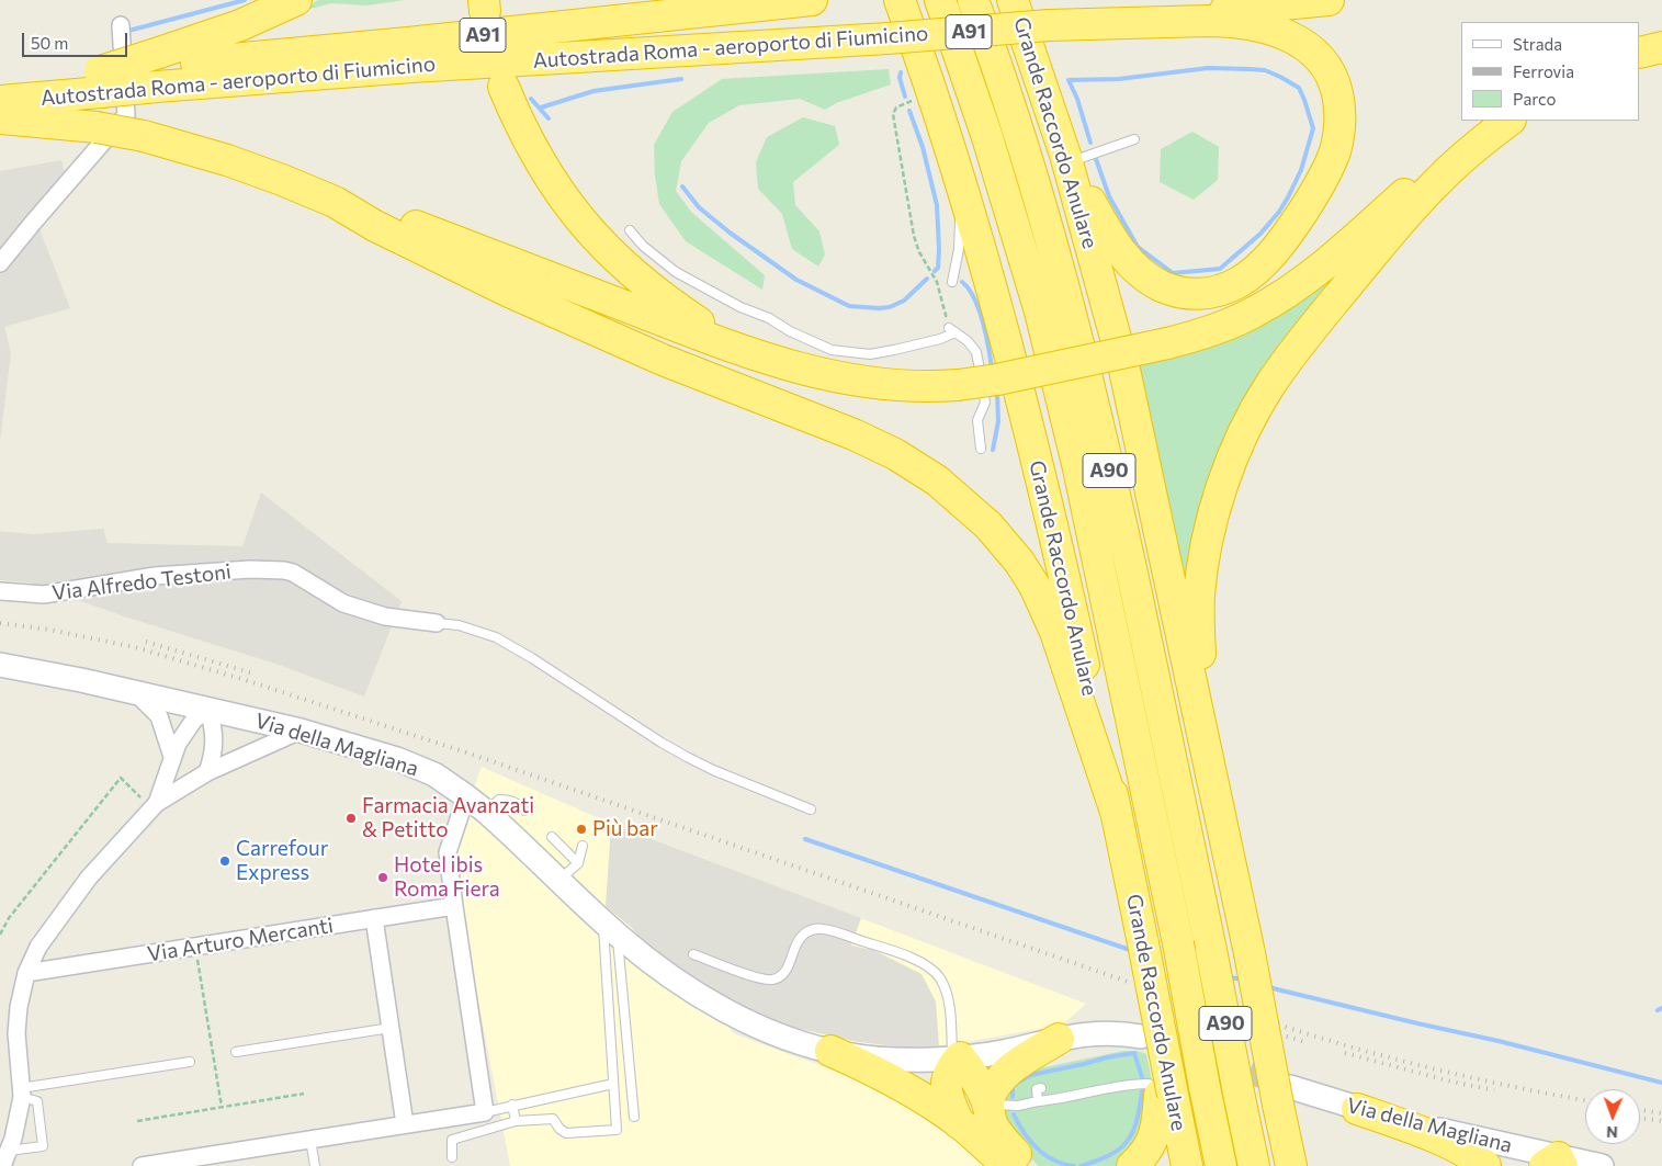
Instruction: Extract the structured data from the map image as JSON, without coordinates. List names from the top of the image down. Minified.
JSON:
{"streets":{"highway":["A91","Autostrada Roma - aeroporto di Fiumicino","Grande Raccordo Anulare","A90"],"main road":["Via della Magliana"],"street":["Via Alfredo Testoni","Via Arturo Mercanti"]},"crossings":[["Grande Raccordo Anulare","Via della Magliana"]],"places":["Farmacia Avanzati & Petitto","Più bar","Carrefour Express","Hotel ibis Roma Fiera"],"legend":["Strada","Ferrovia","Parco"],"scale_bar":"50 m","north":"bottom"}
